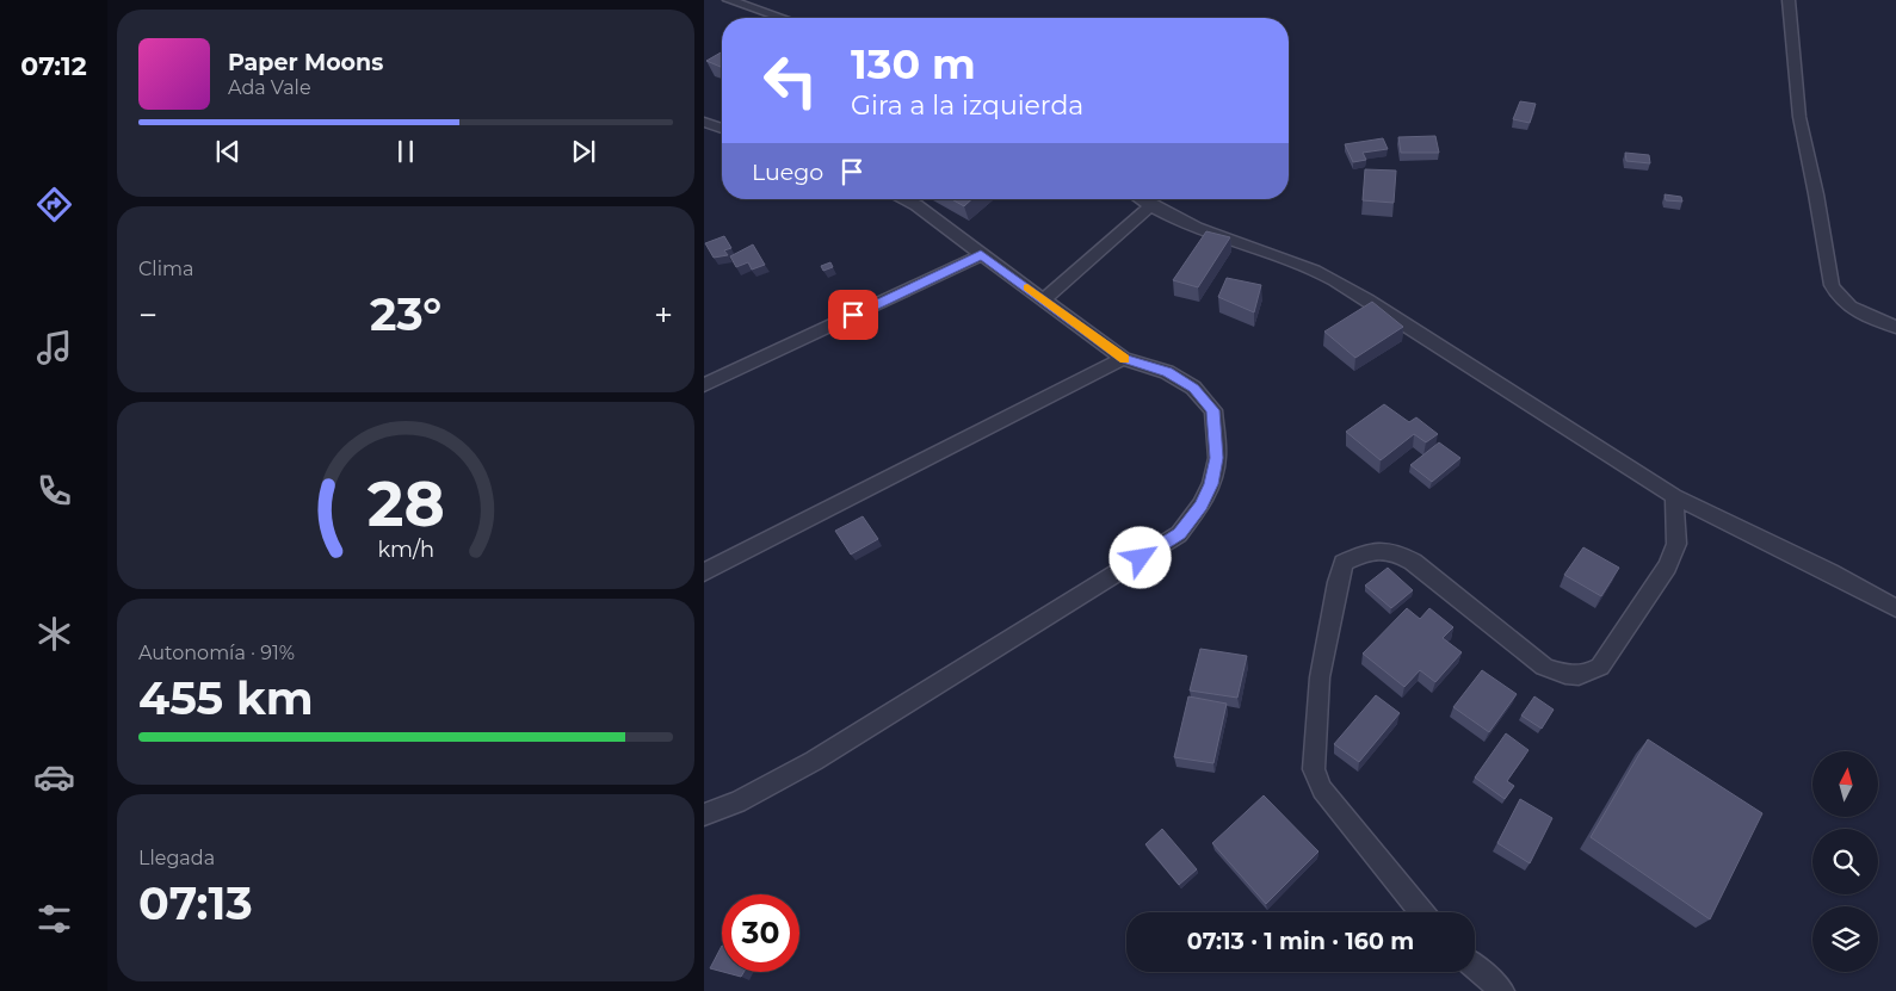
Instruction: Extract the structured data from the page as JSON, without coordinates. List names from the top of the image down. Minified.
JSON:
{"north":"top","page":{"tabs":"07:12","turn":["130 m","Gira a la izquierda"],"song":["Paper Moons","Ada Vale"],"then":"Luego","tile":["Clima",["Autonomía · 91%","455 km"],["Llegada","07:13"]],"heat":["−","23°","+"],"limit":"30","trip":"07:13 · 1 min · 160 m","gauge":["28","km/h"]}}
